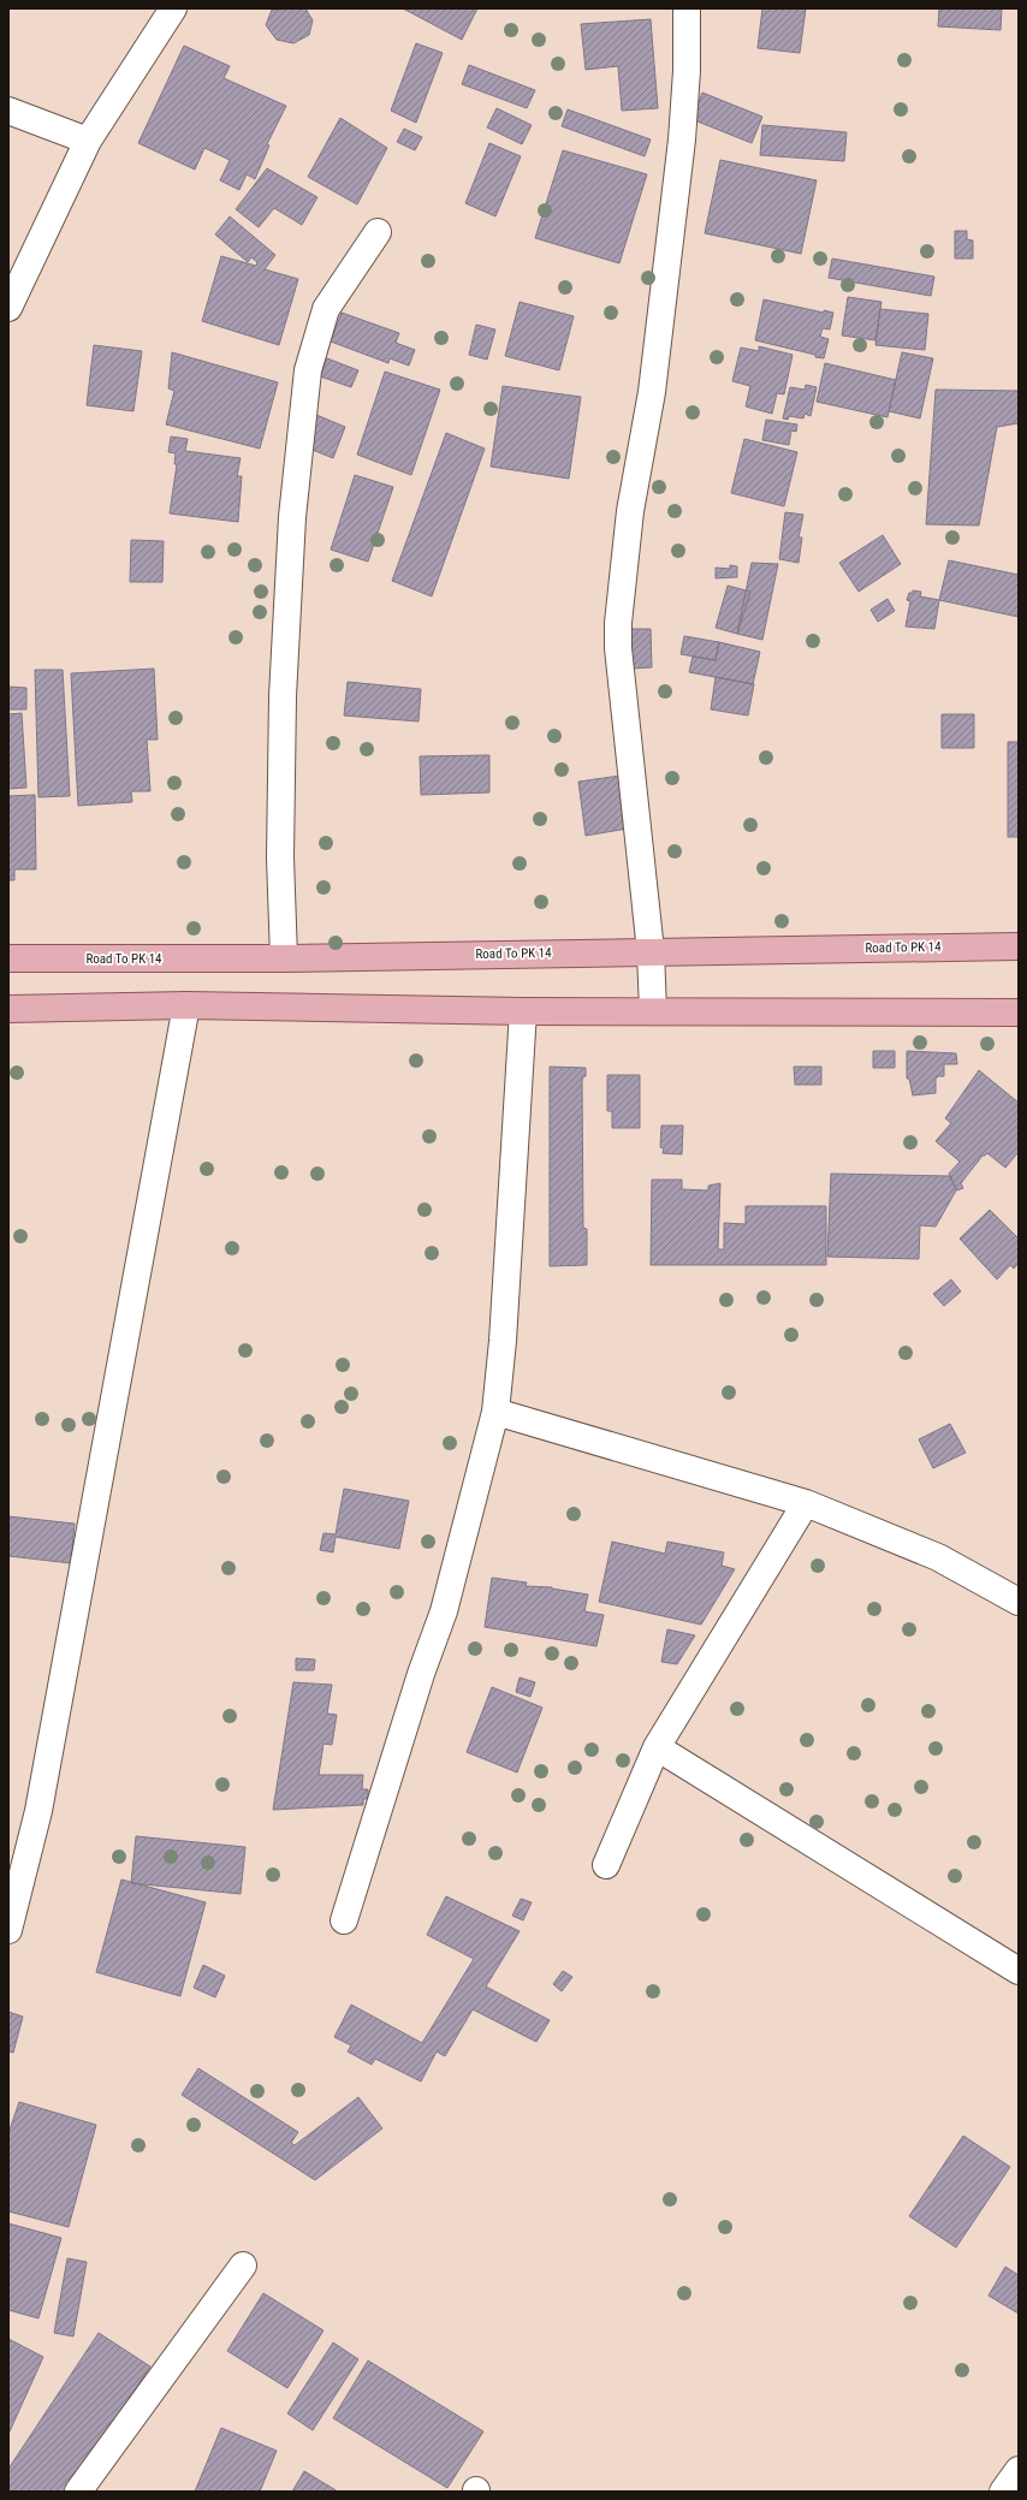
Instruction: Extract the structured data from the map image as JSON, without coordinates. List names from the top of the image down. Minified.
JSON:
{"streets":{"main road":["Road To PK 14"]}}
